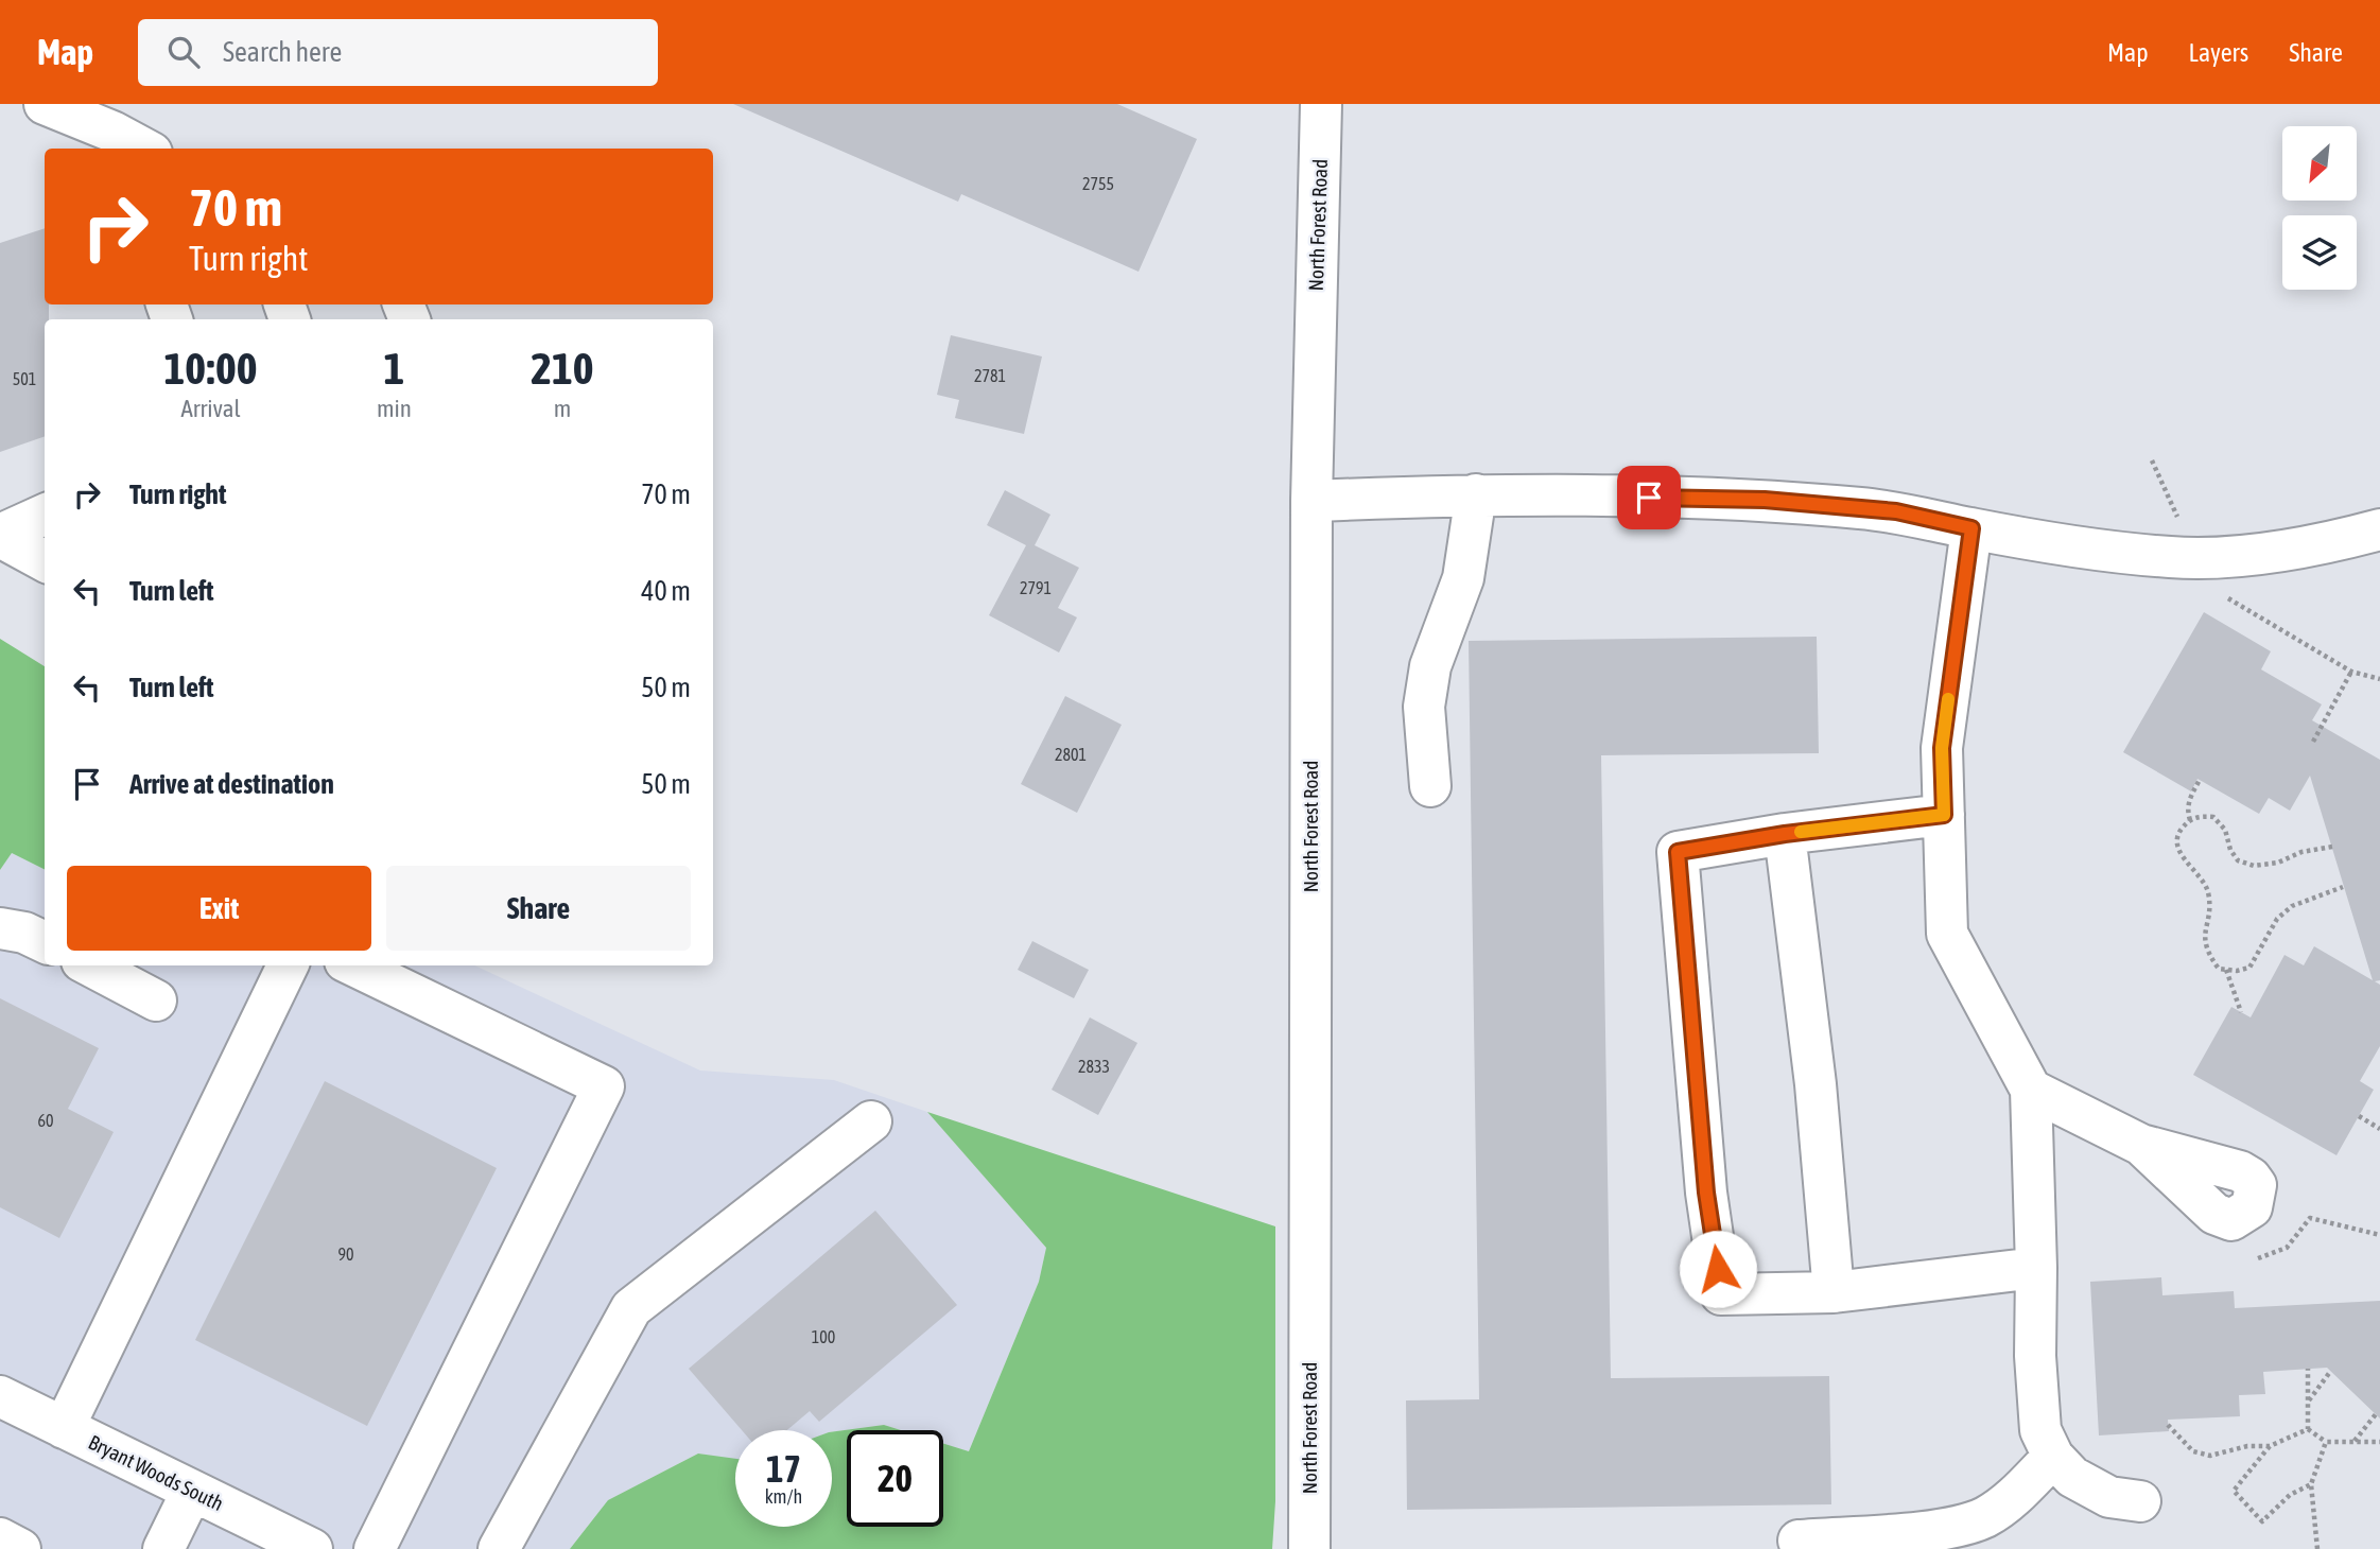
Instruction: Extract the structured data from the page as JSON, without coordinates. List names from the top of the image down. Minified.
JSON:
{"streets":{"street":["North Forest Road","Bryant Woods South"]},"house_numbers":["2755","2781","501","2791","2801","2833","60","90","100"],"north":"bottom left","page":{"header":"Map","search":"Search here","nav":["Map","Layers","Share"],"turn":["70 m","Turn right"],"eta":["10:00","Arrival","1","min","210","m"],"list":[{"name":"Turn right","value":"70 m"},{"name":"Turn left","value":"40 m"},{"name":"Turn left","value":"50 m"},{"name":"Arrive at destination","value":"50 m"}],"buttons":["Exit","Share"],"speed":"17 km/h","limit":"20"}}
